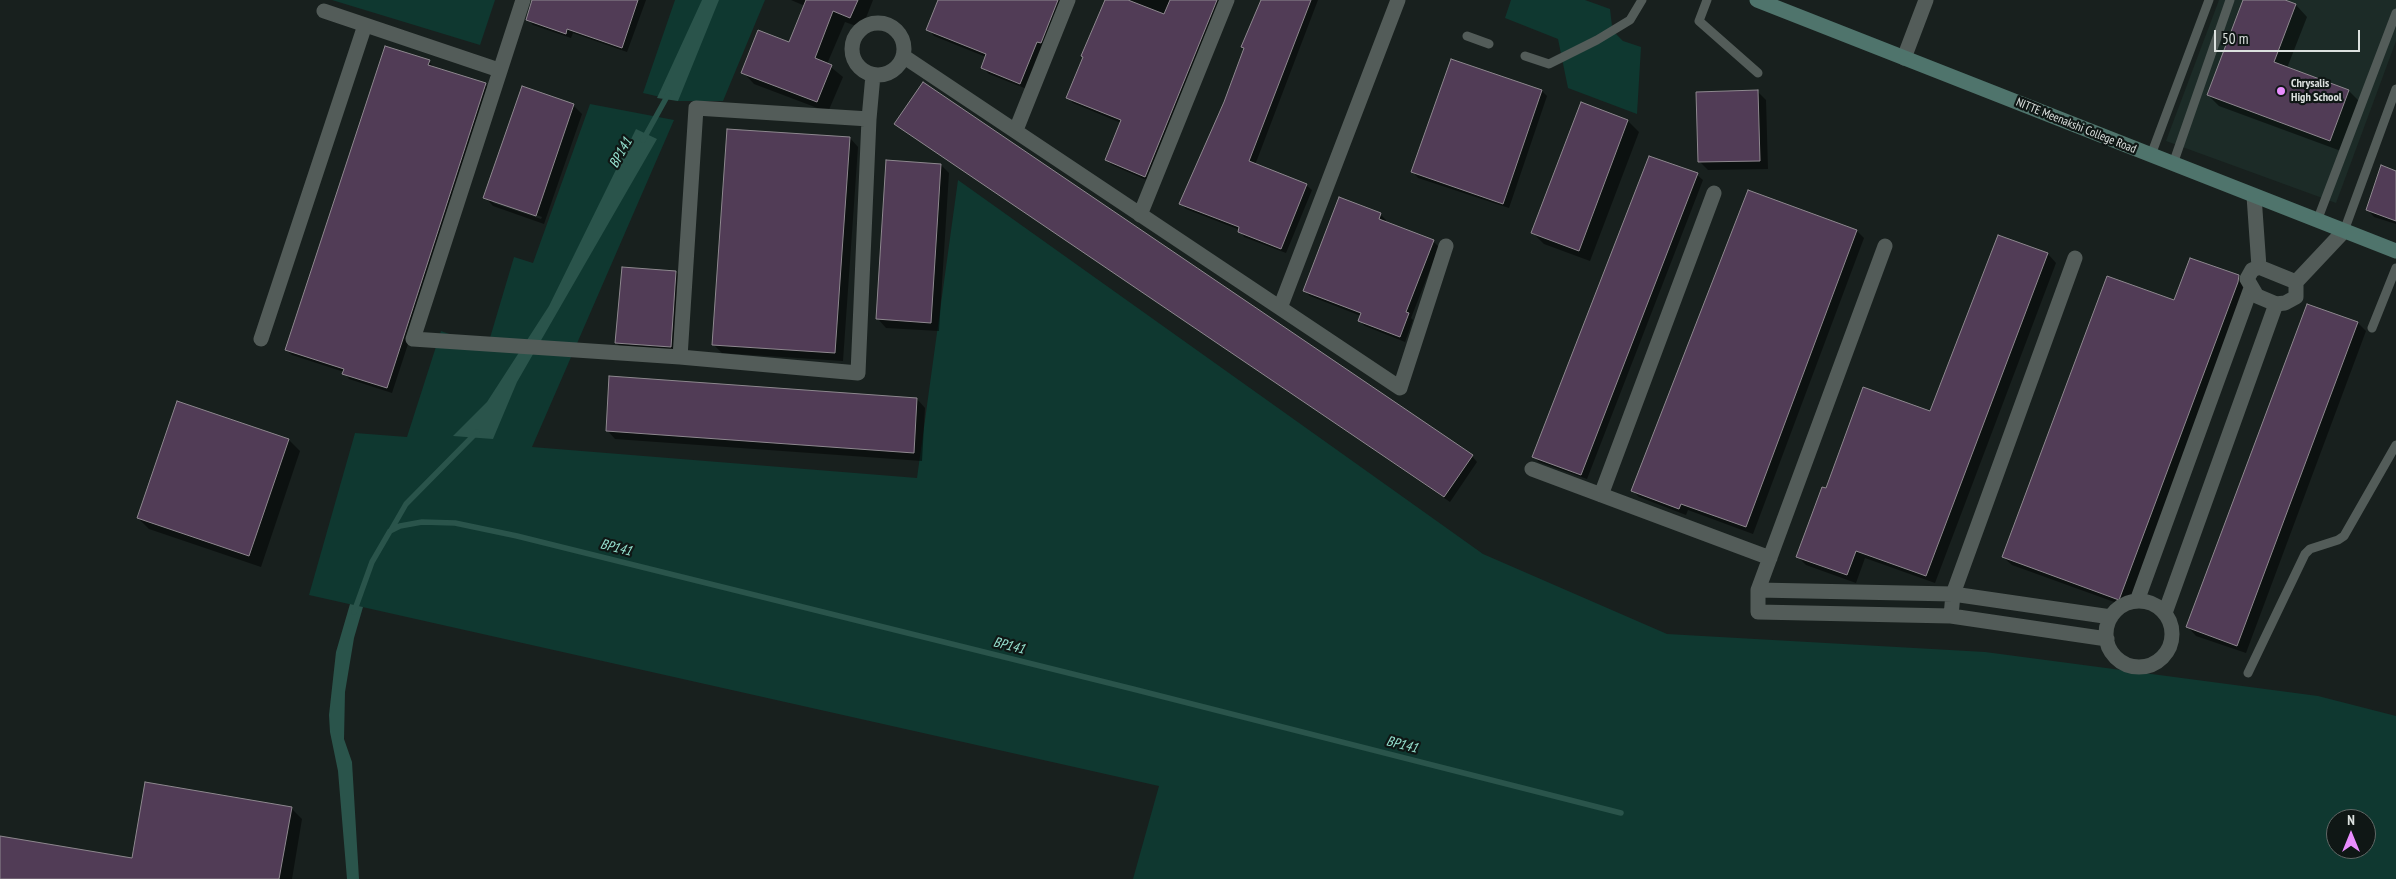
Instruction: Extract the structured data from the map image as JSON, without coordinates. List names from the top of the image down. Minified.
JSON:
{"streets":{"street":["NITTE Meenakshi College Road"]},"water":["BP141"],"places":["Chrysalis High School"],"scale_bar":"50 m","north":"top"}
